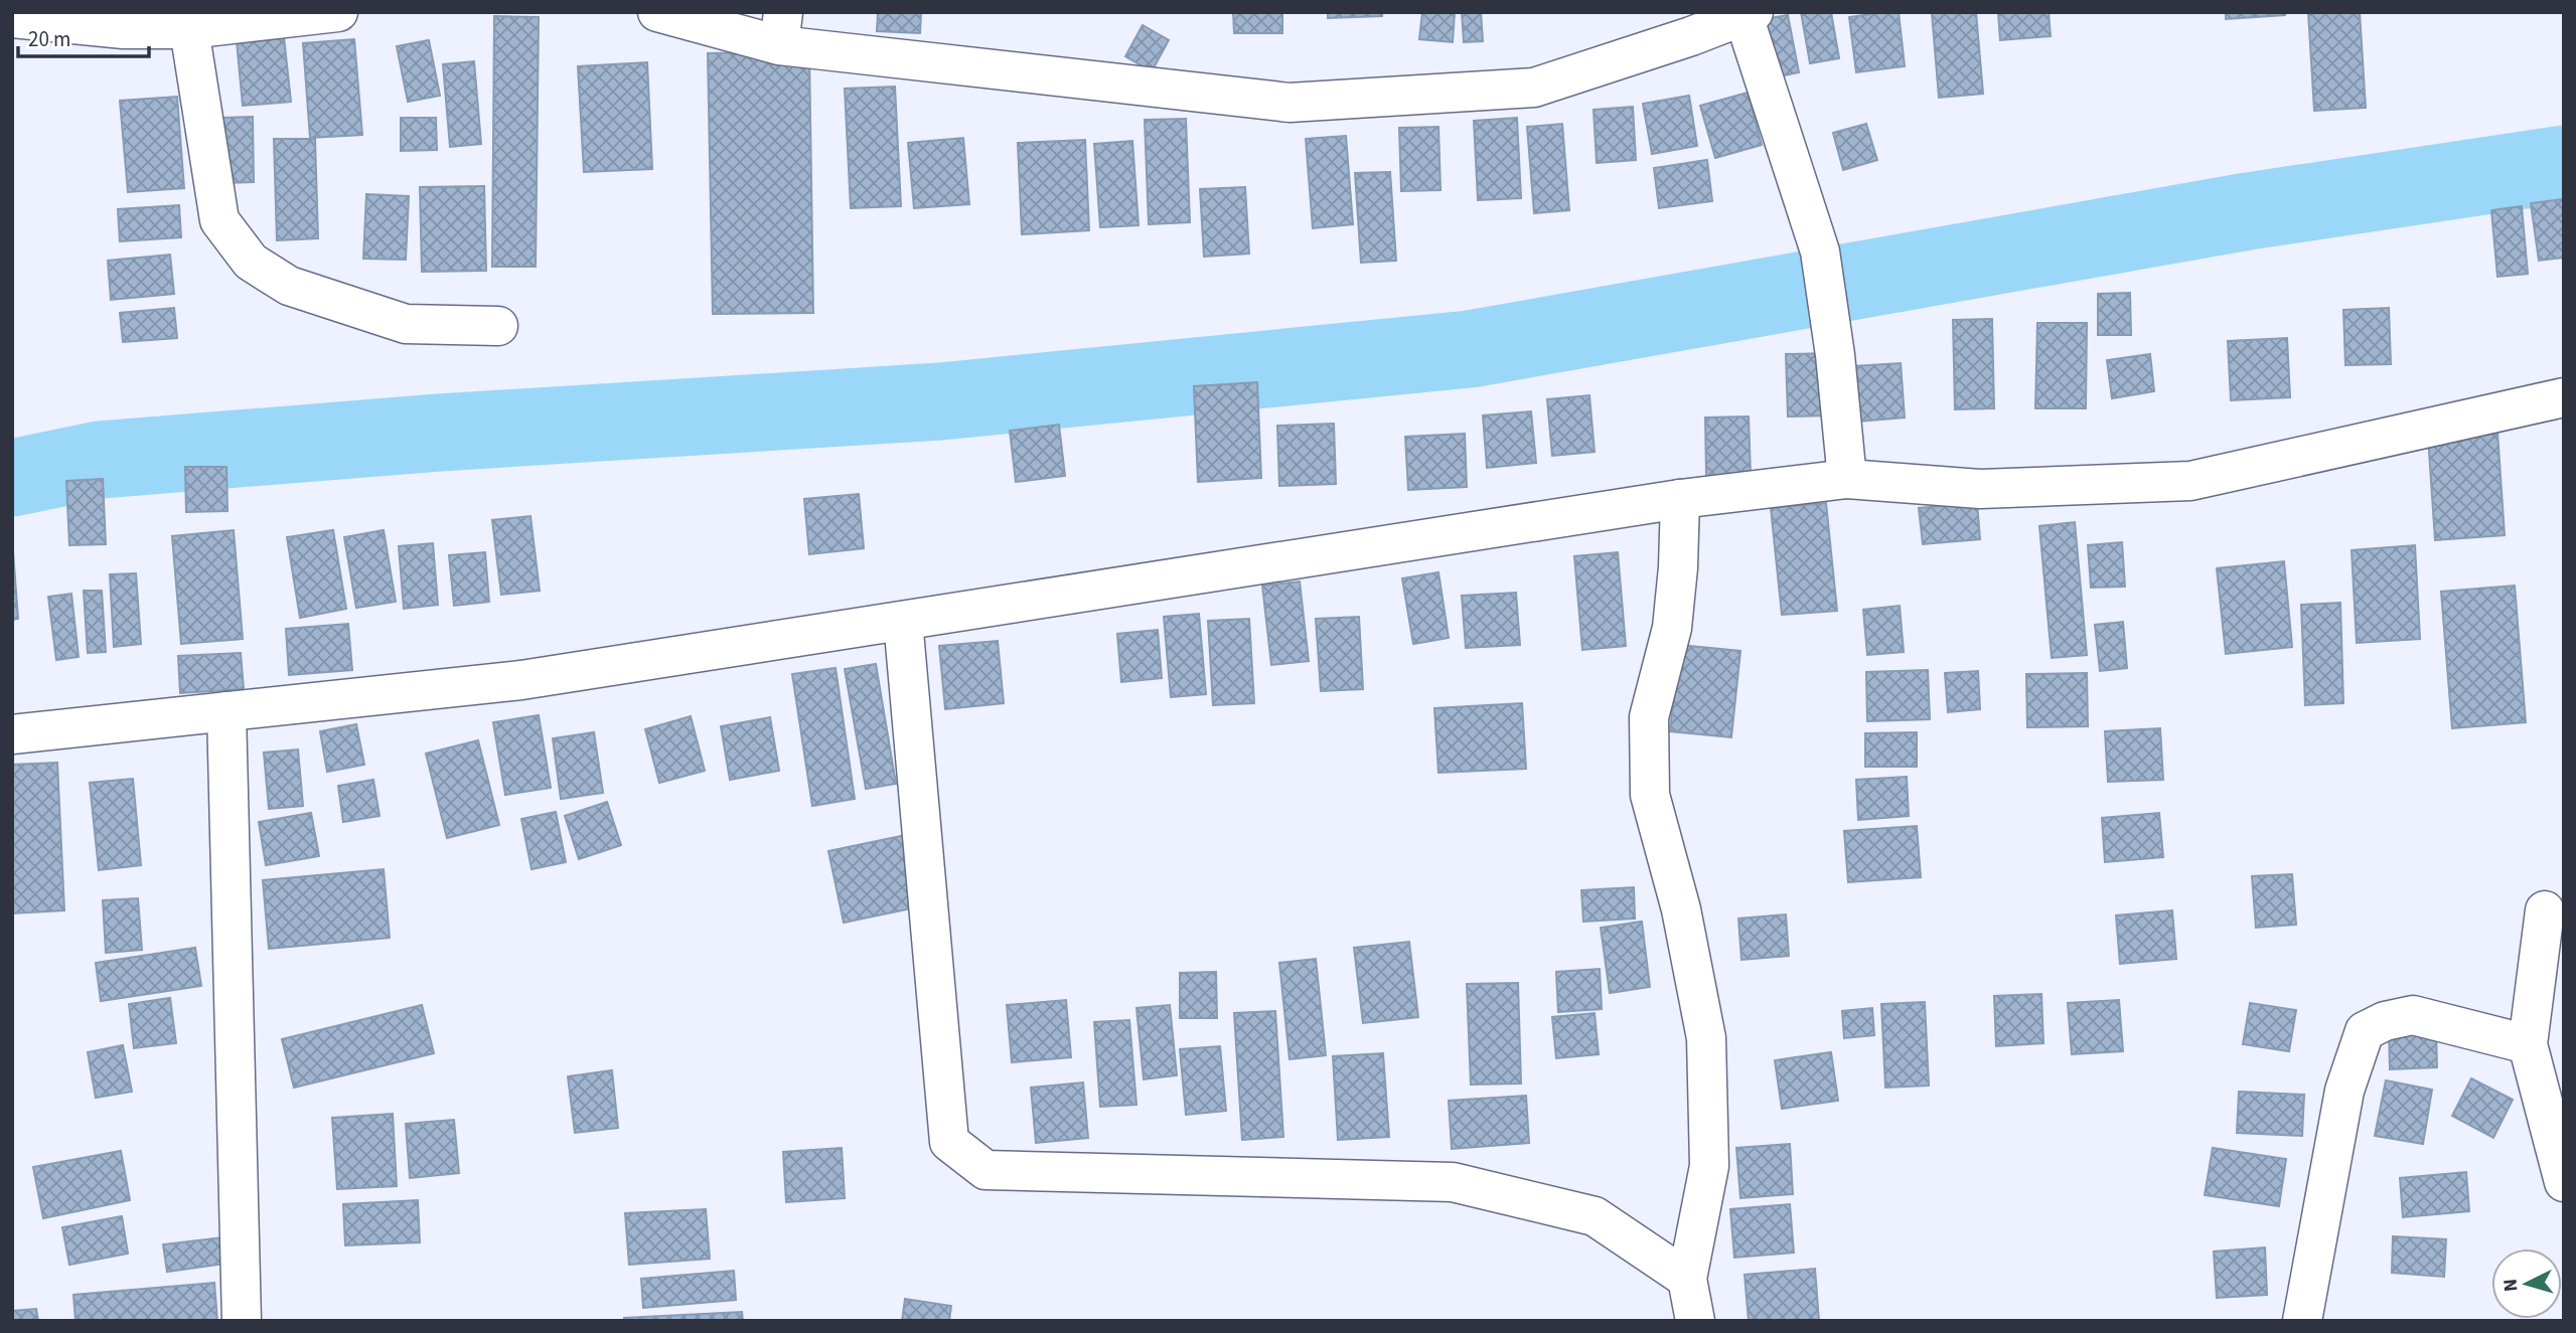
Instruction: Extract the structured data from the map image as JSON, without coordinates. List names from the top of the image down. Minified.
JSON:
{"scale_bar":"20 m","north":"left"}
